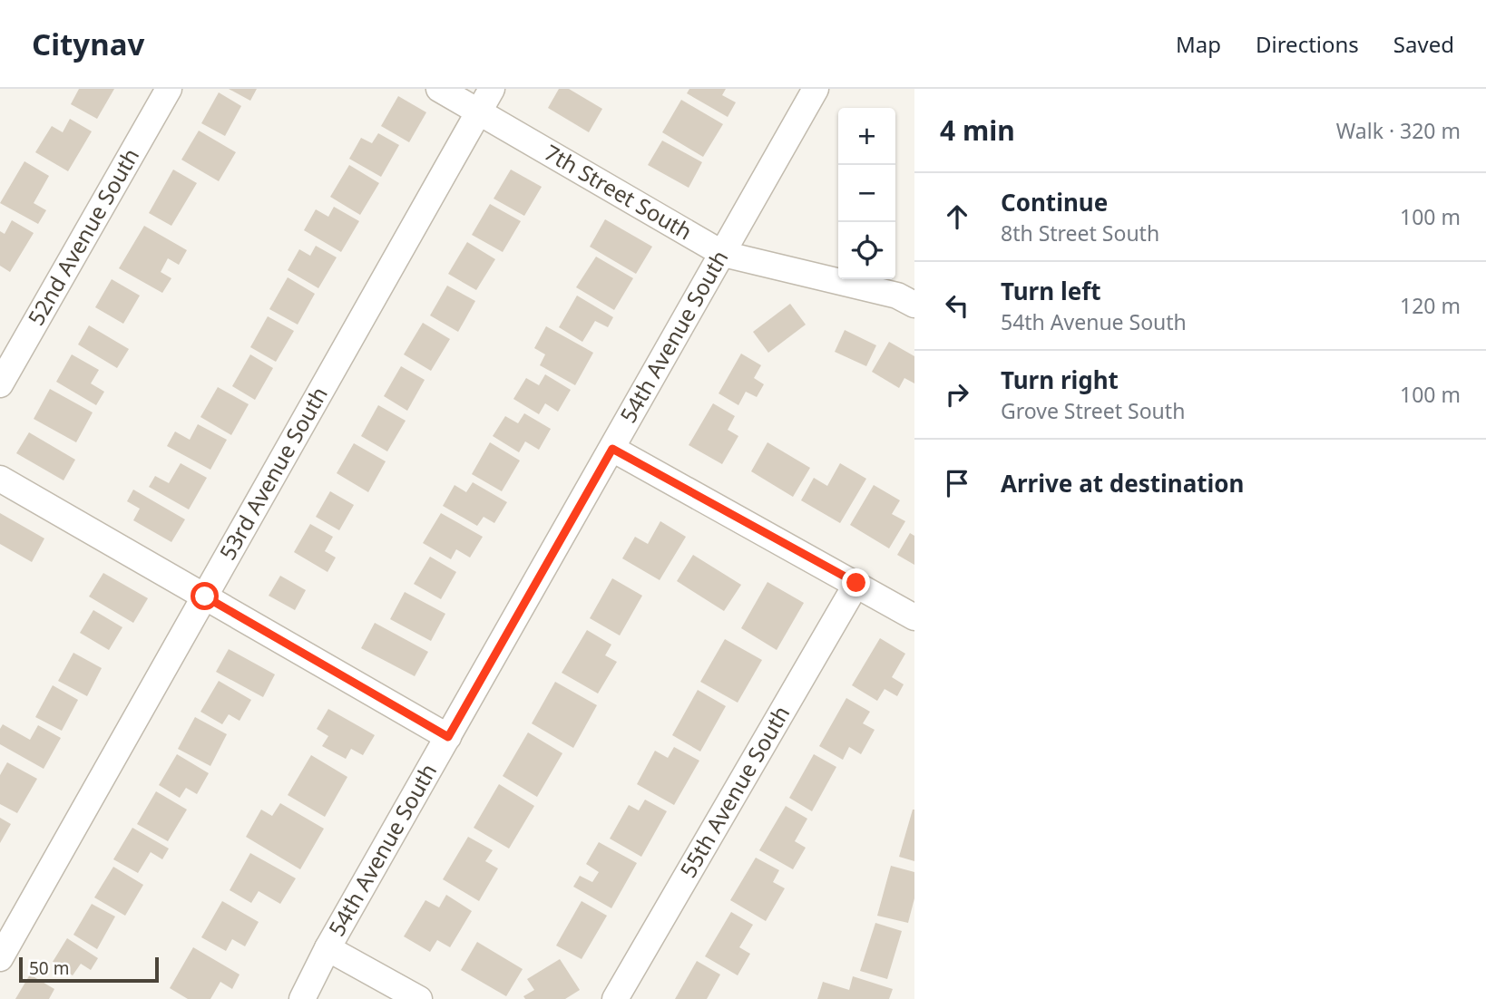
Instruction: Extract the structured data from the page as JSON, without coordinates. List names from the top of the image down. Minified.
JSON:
{"streets":{"street":["7th Street South","52nd Avenue South","54th Avenue South","53rd Avenue South","55th Avenue South"]},"crossings":[["7th Street South","54th Avenue South"],["7th Street South","53rd Avenue South"]],"scale_bar":"50 m","page":{"header":"Citynav","nav":["Map","Directions","Saved"],"heading":["4 min","Walk · 320 m"],"map_buttons":["+","−"],"list":[["Continue","8th Street South","100 m"],["Turn left","54th Avenue South","120 m"],["Turn right","Grove Street South","100 m"],"Arrive at destination"],"scale":"50 m"}}
